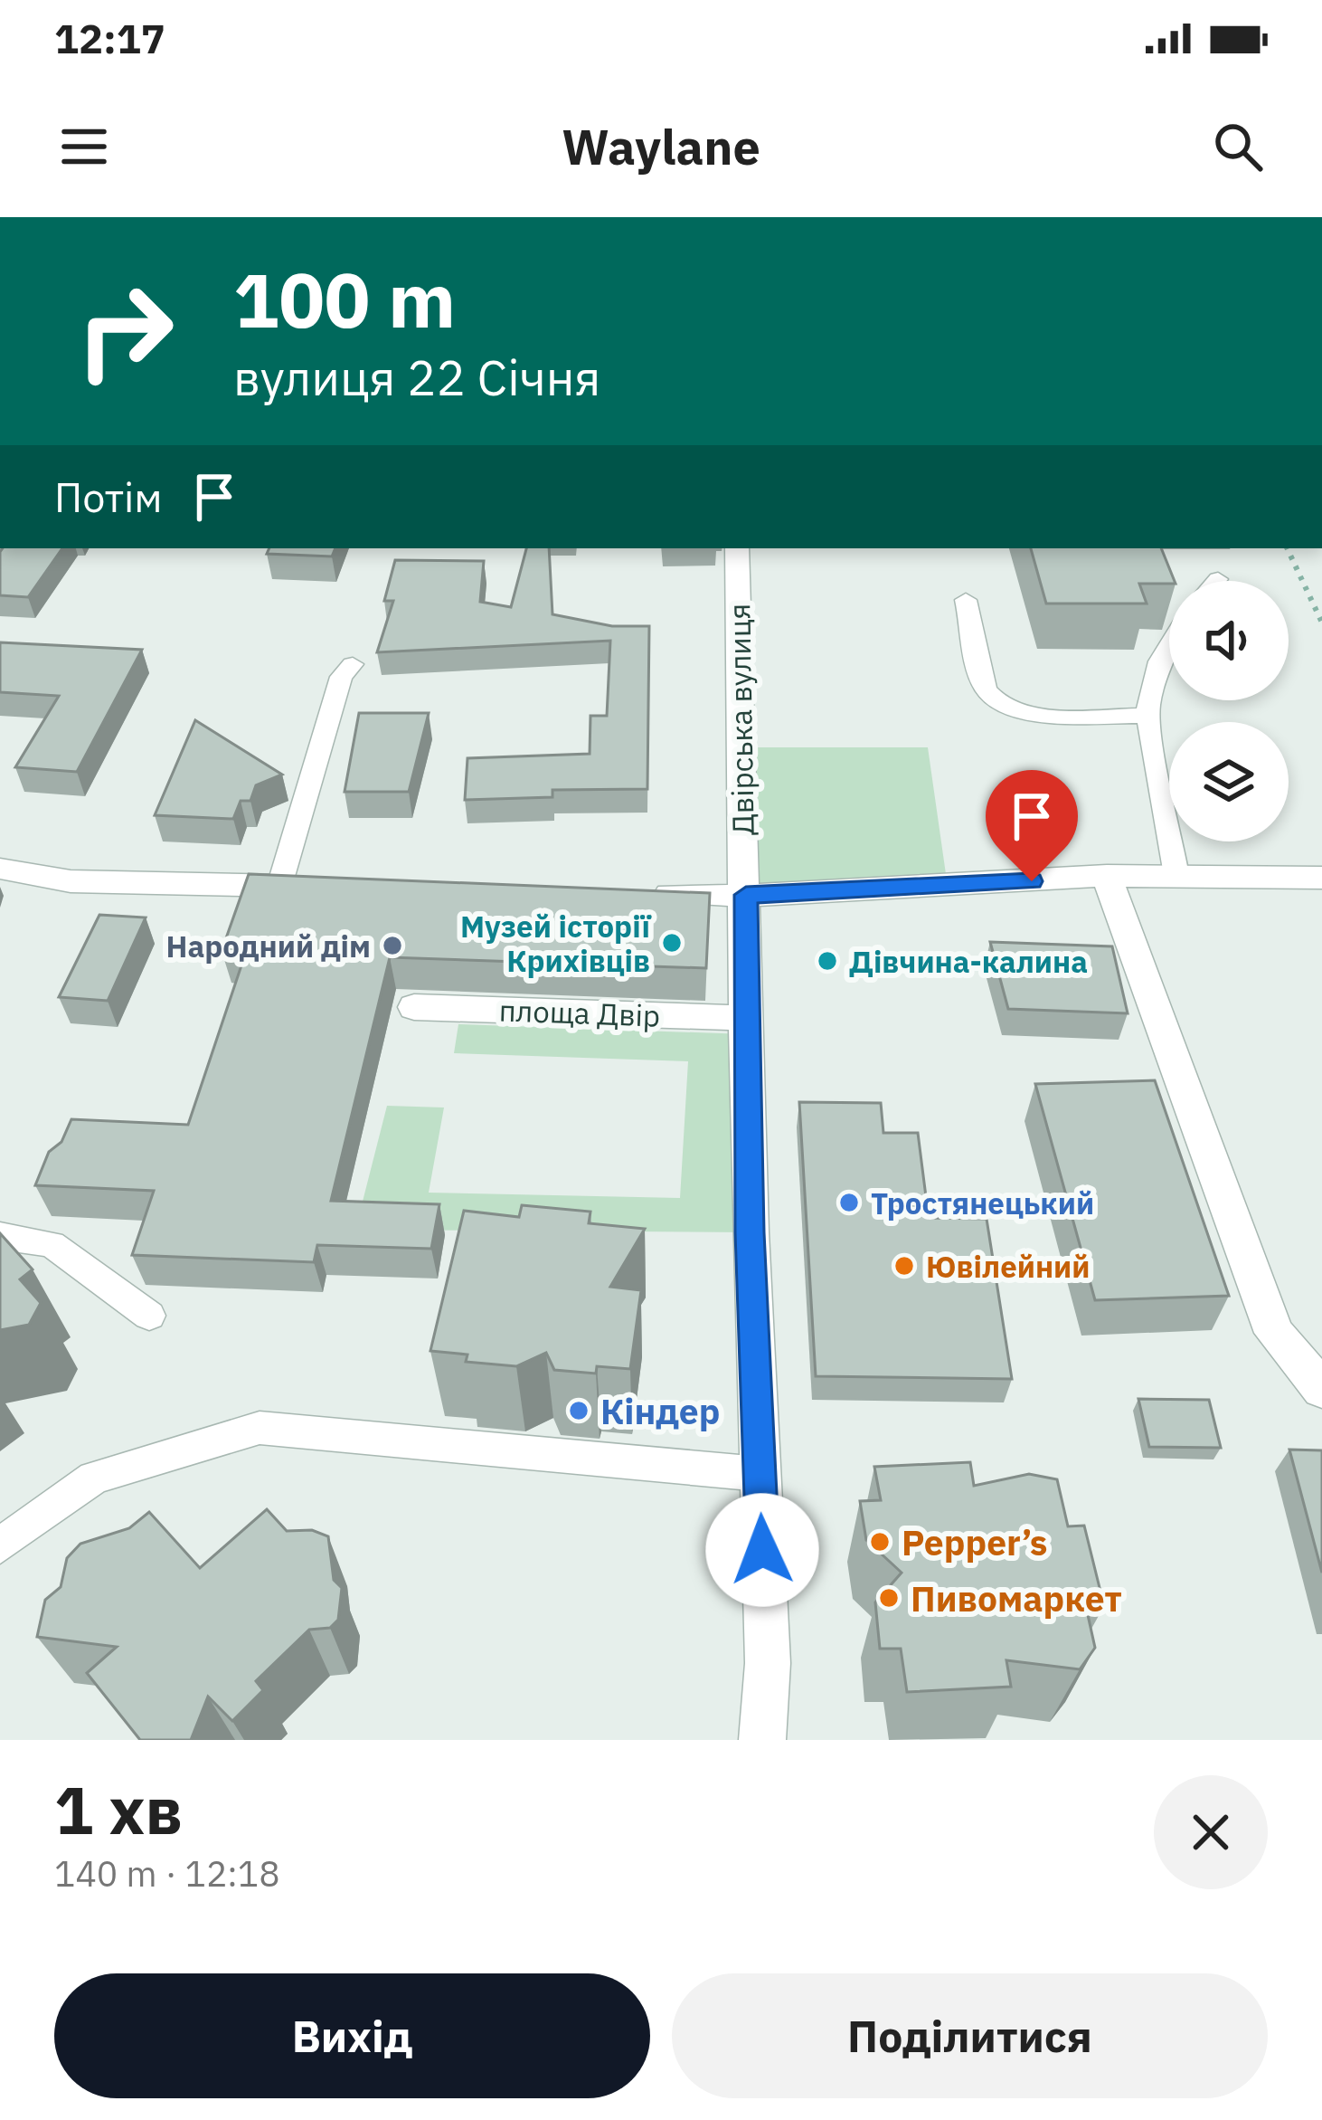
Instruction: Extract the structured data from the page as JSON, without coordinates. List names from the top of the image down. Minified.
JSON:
{"streets":{"street":["Двірська вулиця","площа Двір"]},"crossings":[["Двірська вулиця","площа Двір"]],"places":["Музей історії Крихівців","Народний дім","Дівчина-калина","Тростянецький","Ювілейний","Кіндер","Pepper’s","Пивомаркет"],"page":{"status":"12:17","header":"Waylane","turn":["100 m","вулиця 22 Січня"],"then":"Потім","heading":["1 хв","140 m · 12:18"],"buttons":["Вихід","Поділитися"]}}
